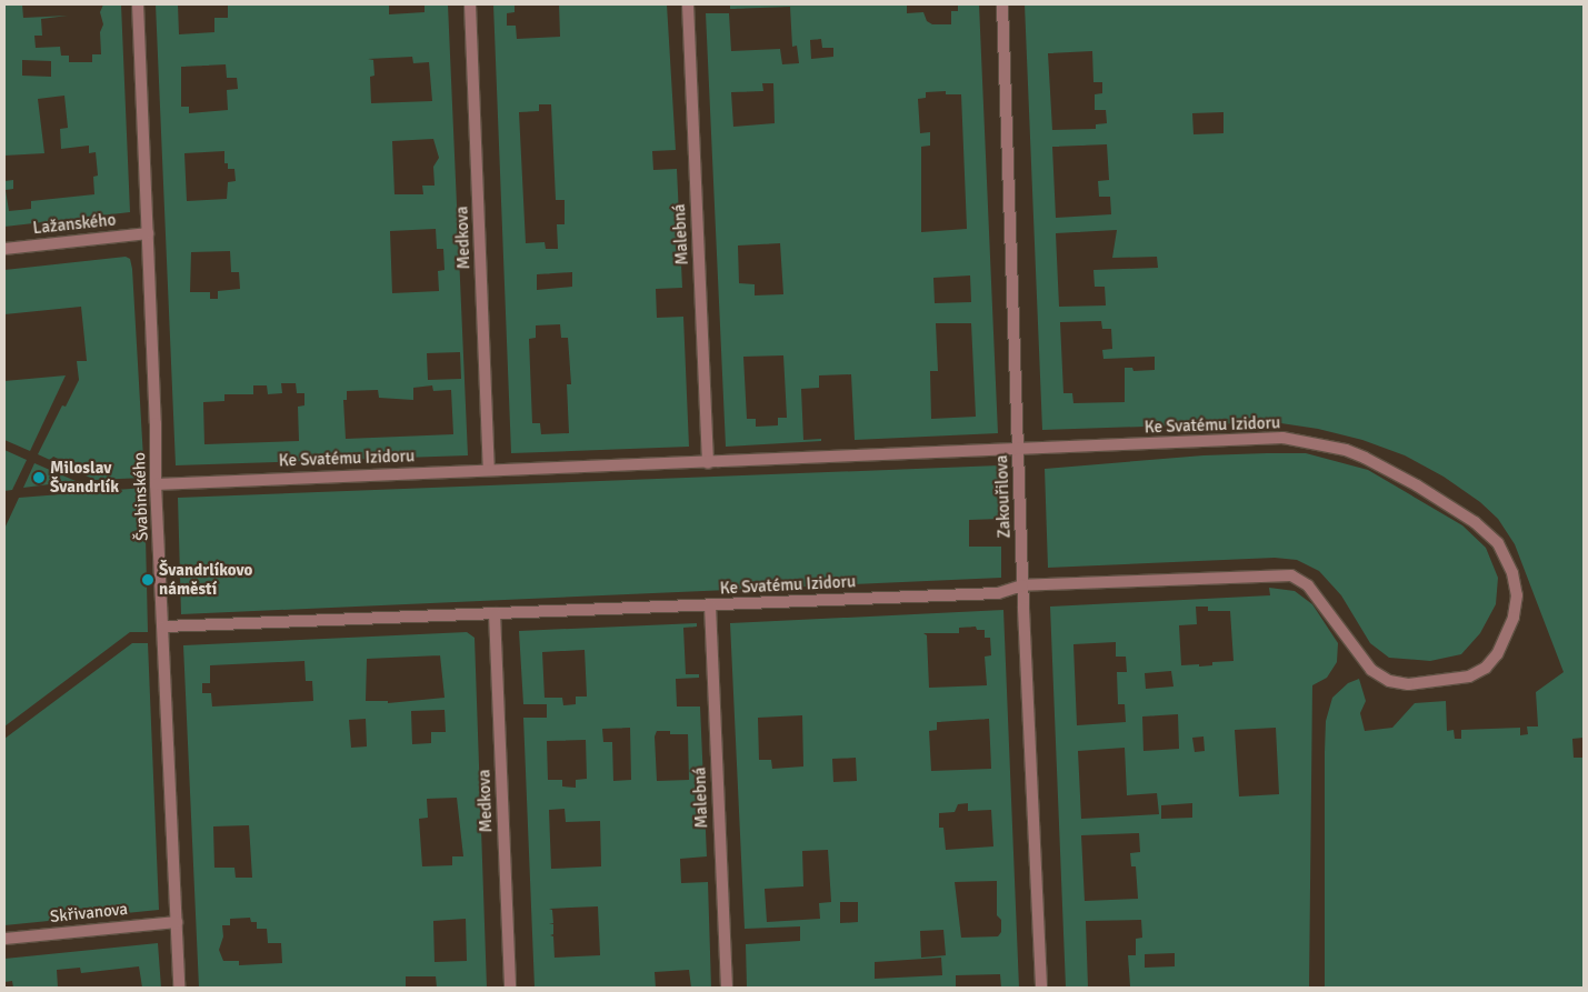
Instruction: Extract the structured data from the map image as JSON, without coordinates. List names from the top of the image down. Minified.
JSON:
{"streets":{"street":["Lažanského","Malebná","Medkova","Ke Svatému Izidoru","Švabinského","Zakouřilova","Skřivanova"]},"crossings":[["Lažanského","Švabinského"],["Malebná","Ke Svatému Izidoru"],["Medkova","Ke Svatému Izidoru"],["Ke Svatému Izidoru","Švabinského"],["Ke Svatému Izidoru","Zakouřilova"],["Švabinského","Skřivanova"]],"places":["Miloslav Švandrlík","Švandrlíkovo náměstí"]}
